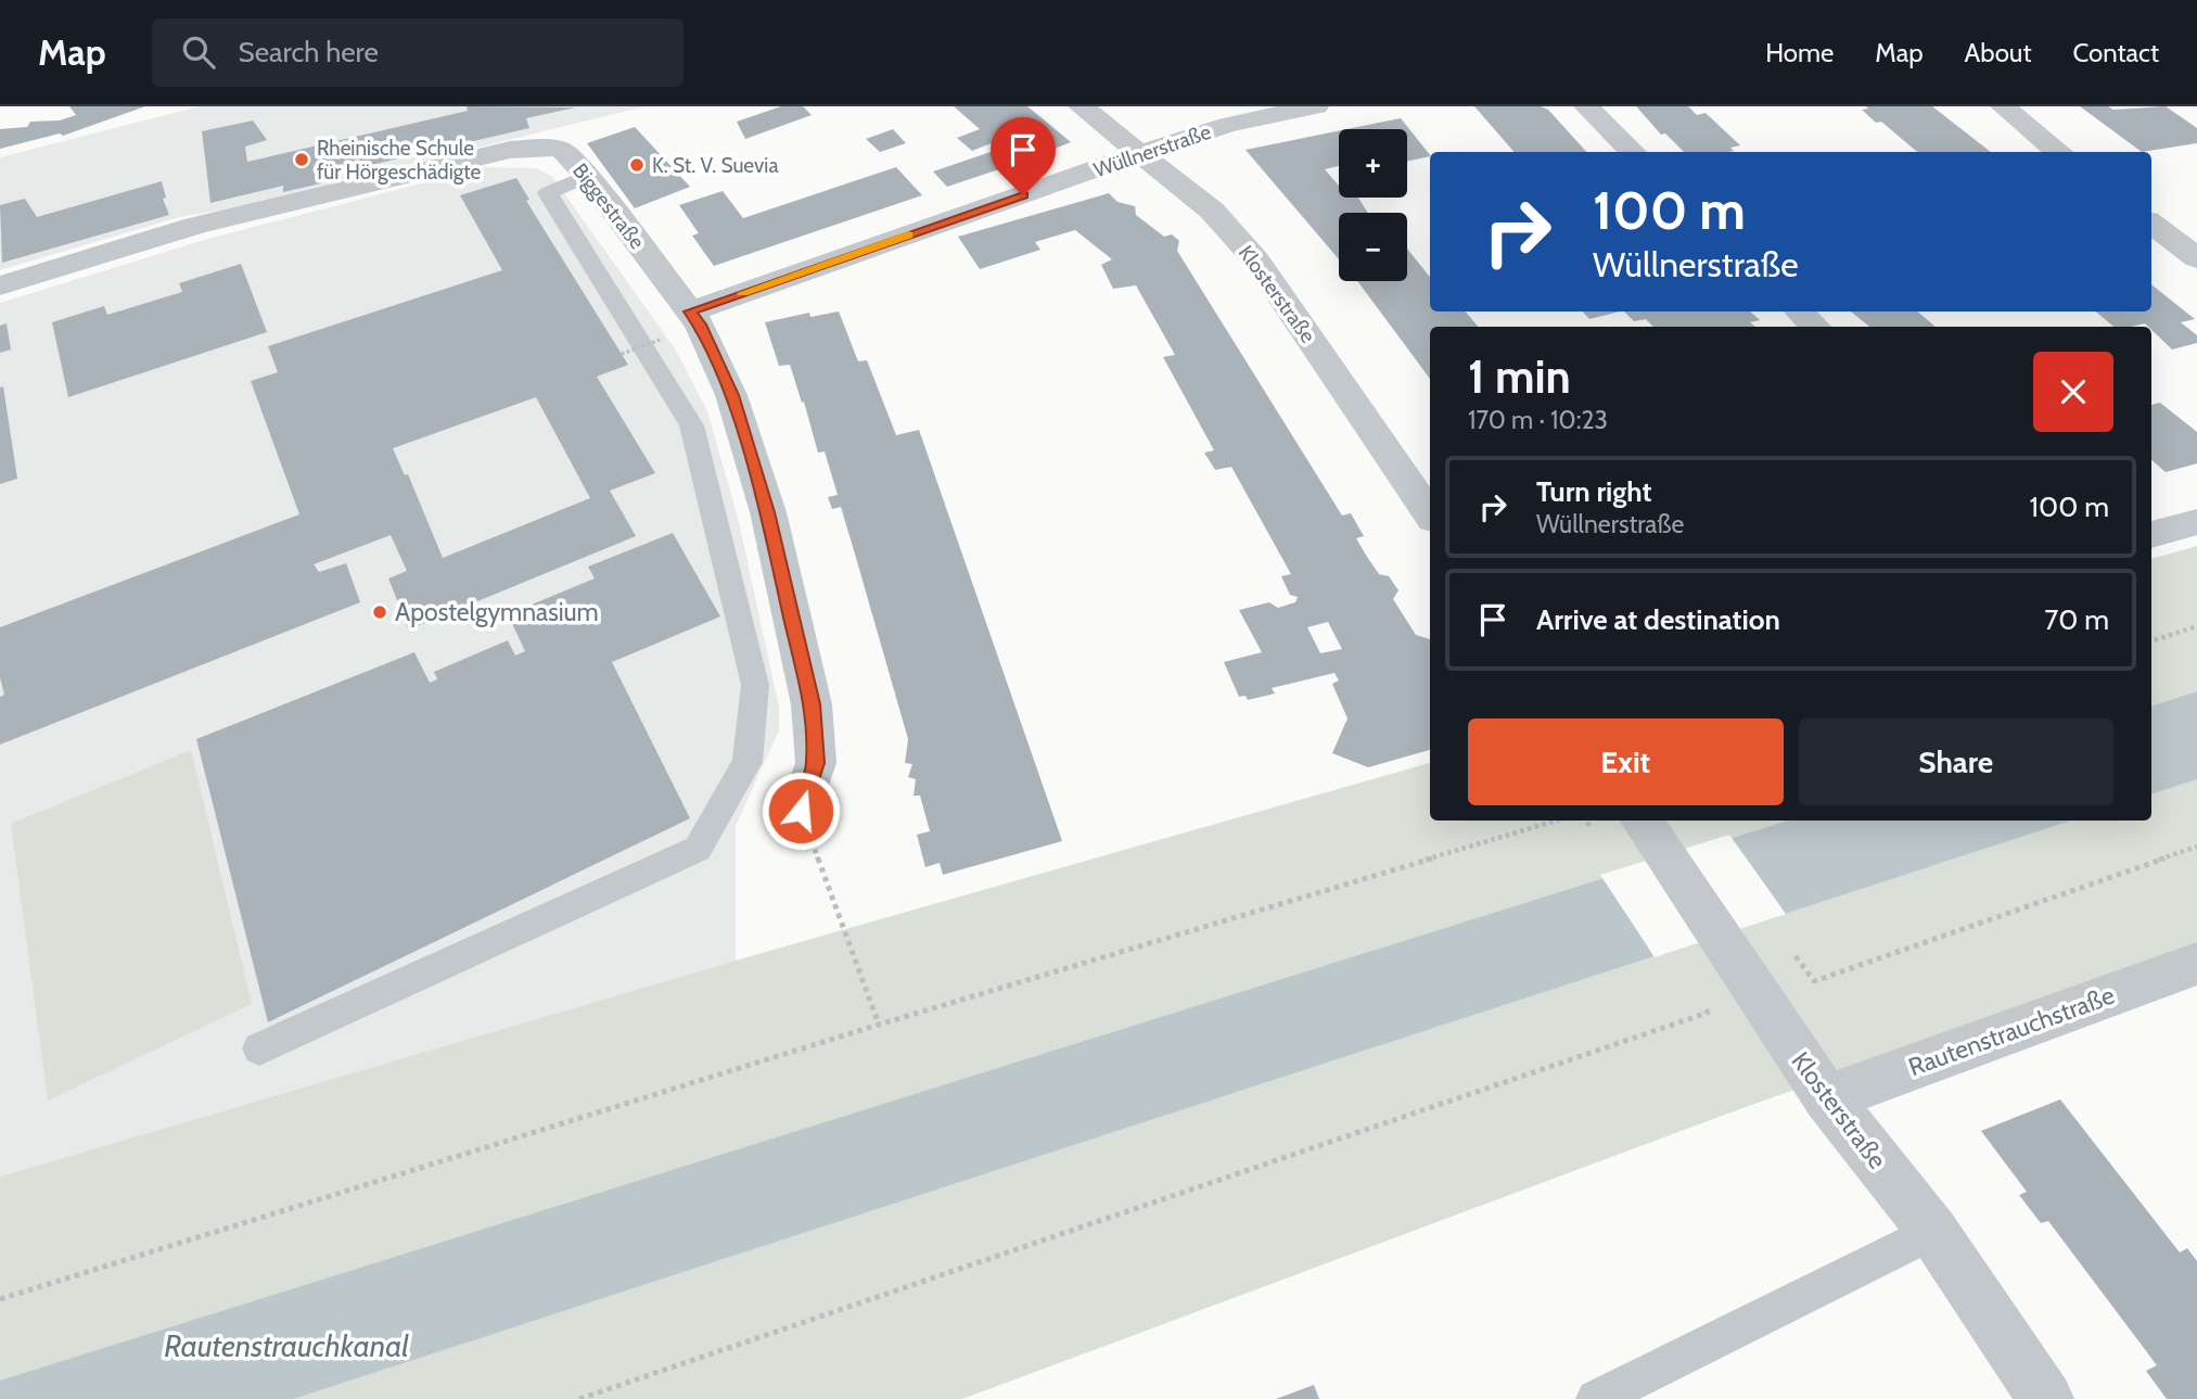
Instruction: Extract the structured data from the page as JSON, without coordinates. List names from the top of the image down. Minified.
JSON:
{"streets":{"street":["Wüllnerstraße","Biggestraße","Klosterstraße","Rautenstrauchstraße"]},"crossings":[["Wüllnerstraße","Biggestraße"],["Wüllnerstraße","Klosterstraße"],["Klosterstraße","Rautenstrauchstraße"]],"water":["Rautenstrauchkanal"],"places":["Rheinische Schule für Hörgeschädigte","K. St. V. Suevia","Apostelgymnasium"],"page":{"header":"Map","search":"Search here","nav":["Home","Map","About","Contact"],"map_buttons":["+","−"],"turn":["100 m","Wüllnerstraße"],"heading":["1 min","170 m · 10:23"],"list":[{"name":"Turn right","note":"Wüllnerstraße","value":"100 m"},{"name":"Arrive at destination","value":"70 m"}],"buttons":["Exit","Share"]}}
